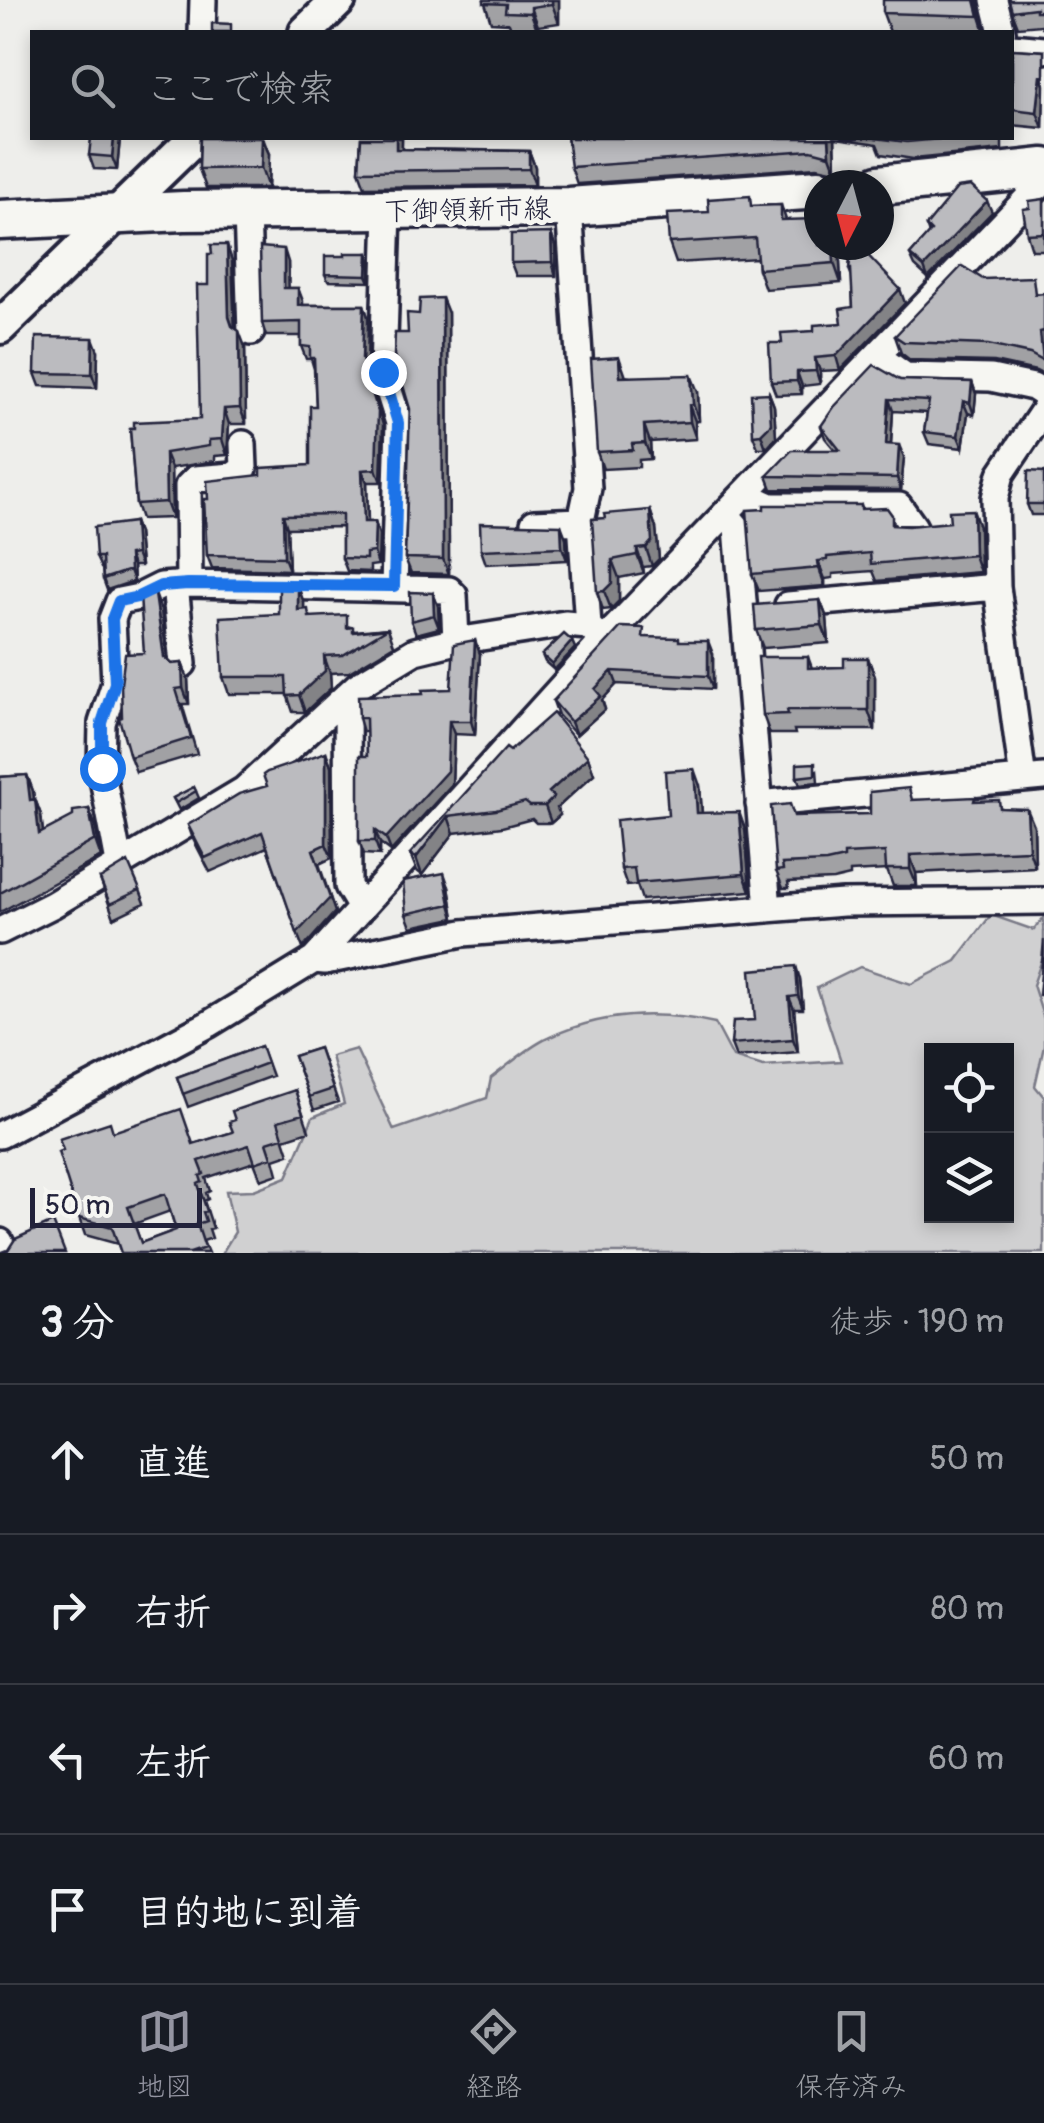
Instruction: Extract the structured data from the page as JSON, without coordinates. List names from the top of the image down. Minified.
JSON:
{"streets":{"main road":["下御領新市線"]},"scale_bar":"50 m","north":"bottom","page":{"search":"ここで検索","scale":"50 m","heading":["3 分","徒歩 · 190 m"],"list":[["直進","50 m"],["右折","80 m"],["左折","60 m"],"目的地に到着"],"nav":["地図","経路","保存済み"]}}
